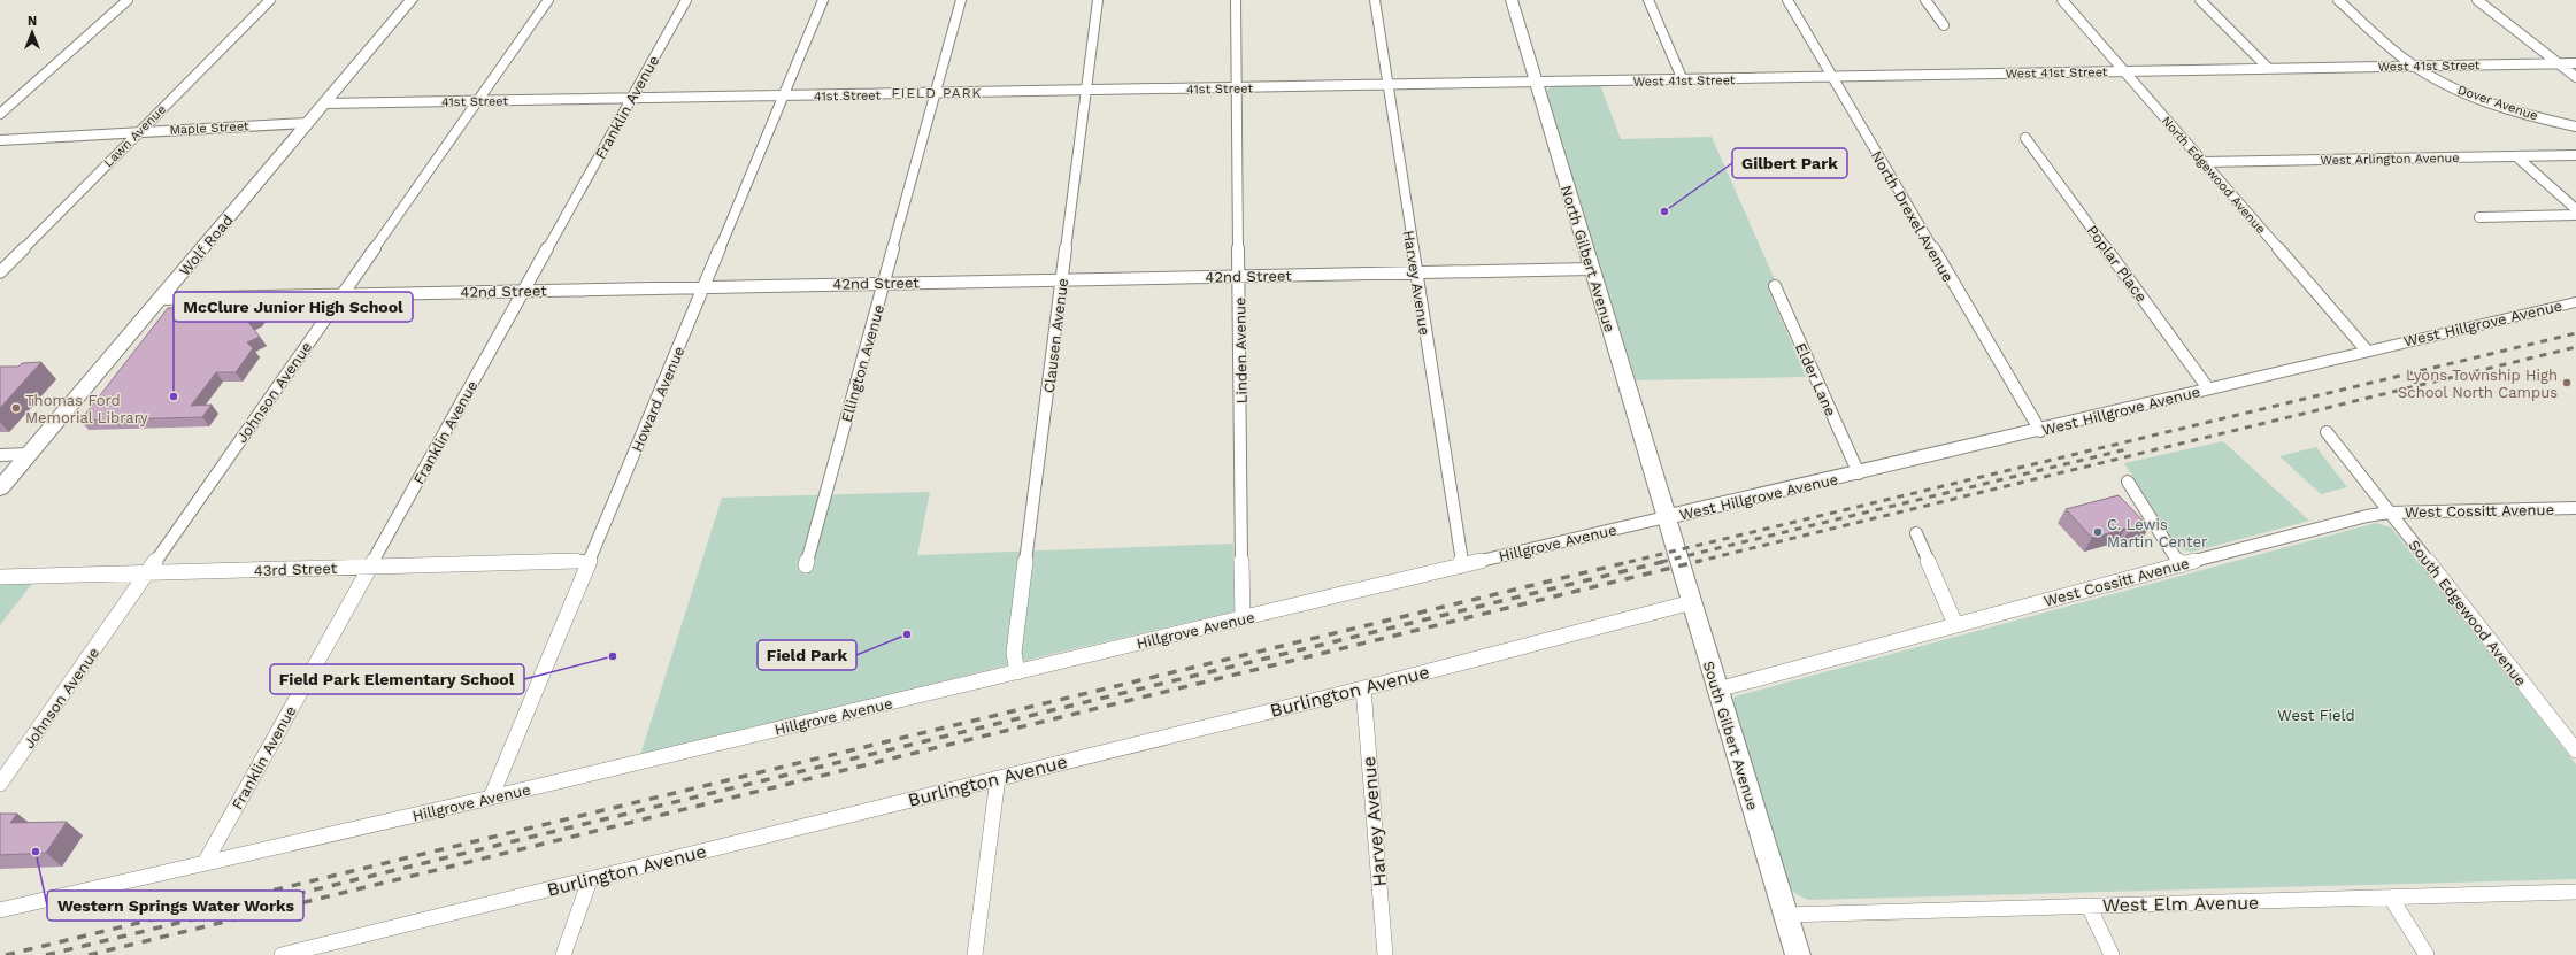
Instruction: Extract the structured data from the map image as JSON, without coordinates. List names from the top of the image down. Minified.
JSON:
{"streets":{"street":["West 41st Street","41st Street","Dover Avenue","Franklin Avenue","Maple Street","Lawn Avenue","West Arlington Avenue","North Edgewood Avenue","North Drexel Avenue","Wolf Road","North Gilbert Avenue","Poplar Place","42nd Street","Harvey Avenue","West Hillgrove Avenue","Clausen Avenue","Linden Avenue","Ellington Avenue","Elder Lane","Johnson Avenue","Howard Avenue","West Cossitt Avenue","Hillgrove Avenue","43rd Street","South Edgewood Avenue","Burlington Avenue","South Gilbert Avenue","West Elm Avenue"]},"crossings":[["West 41st Street","41st Street"],["West 41st Street","Dover Avenue"],["West 41st Street","North Edgewood Avenue"],["West 41st Street","North Drexel Avenue"],["West 41st Street","North Gilbert Avenue"],["41st Street","Franklin Avenue"],["41st Street","Wolf Road"],["41st Street","North Gilbert Avenue"],["41st Street","Harvey Avenue"],["41st Street","Clausen Avenue"],["41st Street","Linden Avenue"],["41st Street","Ellington Avenue"],["41st Street","Johnson Avenue"],["41st Street","Howard Avenue"],["Franklin Avenue","42nd Street"],["Franklin Avenue","Hillgrove Avenue"],["Franklin Avenue","43rd Street"],["Maple Street","Lawn Avenue"],["Maple Street","Wolf Road"],["West Arlington Avenue","North Edgewood Avenue"],["North Edgewood Avenue","West Hillgrove Avenue"],["North Drexel Avenue","West Hillgrove Avenue"],["Wolf Road","42nd Street"],["North Gilbert Avenue","42nd Street"],["North Gilbert Avenue","West Hillgrove Avenue"],["North Gilbert Avenue","Hillgrove Avenue"],["North Gilbert Avenue","South Gilbert Avenue"],["Poplar Place","West Hillgrove Avenue"],["42nd Street","Harvey Avenue"],["42nd Street","Clausen Avenue"],["42nd Street","Linden Avenue"],["42nd Street","Ellington Avenue"],["42nd Street","Johnson Avenue"],["42nd Street","Howard Avenue"],["Harvey Avenue","Hillgrove Avenue"],["Harvey Avenue","Burlington Avenue"],["West Hillgrove Avenue","Elder Lane"],["West Hillgrove Avenue","Hillgrove Avenue"],["West Hillgrove Avenue","South Gilbert Avenue"],["Clausen Avenue","Hillgrove Avenue"],["Linden Avenue","Hillgrove Avenue"],["Johnson Avenue","43rd Street"],["Howard Avenue","Hillgrove Avenue"],["Howard Avenue","43rd Street"],["West Cossitt Avenue","South Edgewood Avenue"],["West Cossitt Avenue","South Gilbert Avenue"],["Hillgrove Avenue","South Gilbert Avenue"],["Burlington Avenue","South Gilbert Avenue"],["South Gilbert Avenue","West Elm Avenue"]],"districts":["FIELD PARK"],"parks":["West Field"],"places":["Gilbert Park","Lyons Township High School North Campus","McClure Junior High School","Thomas Ford Memorial Library","C. Lewis Martin Center","Field Park","Field Park Elementary School","Western Springs Water Works"],"north":"top"}
